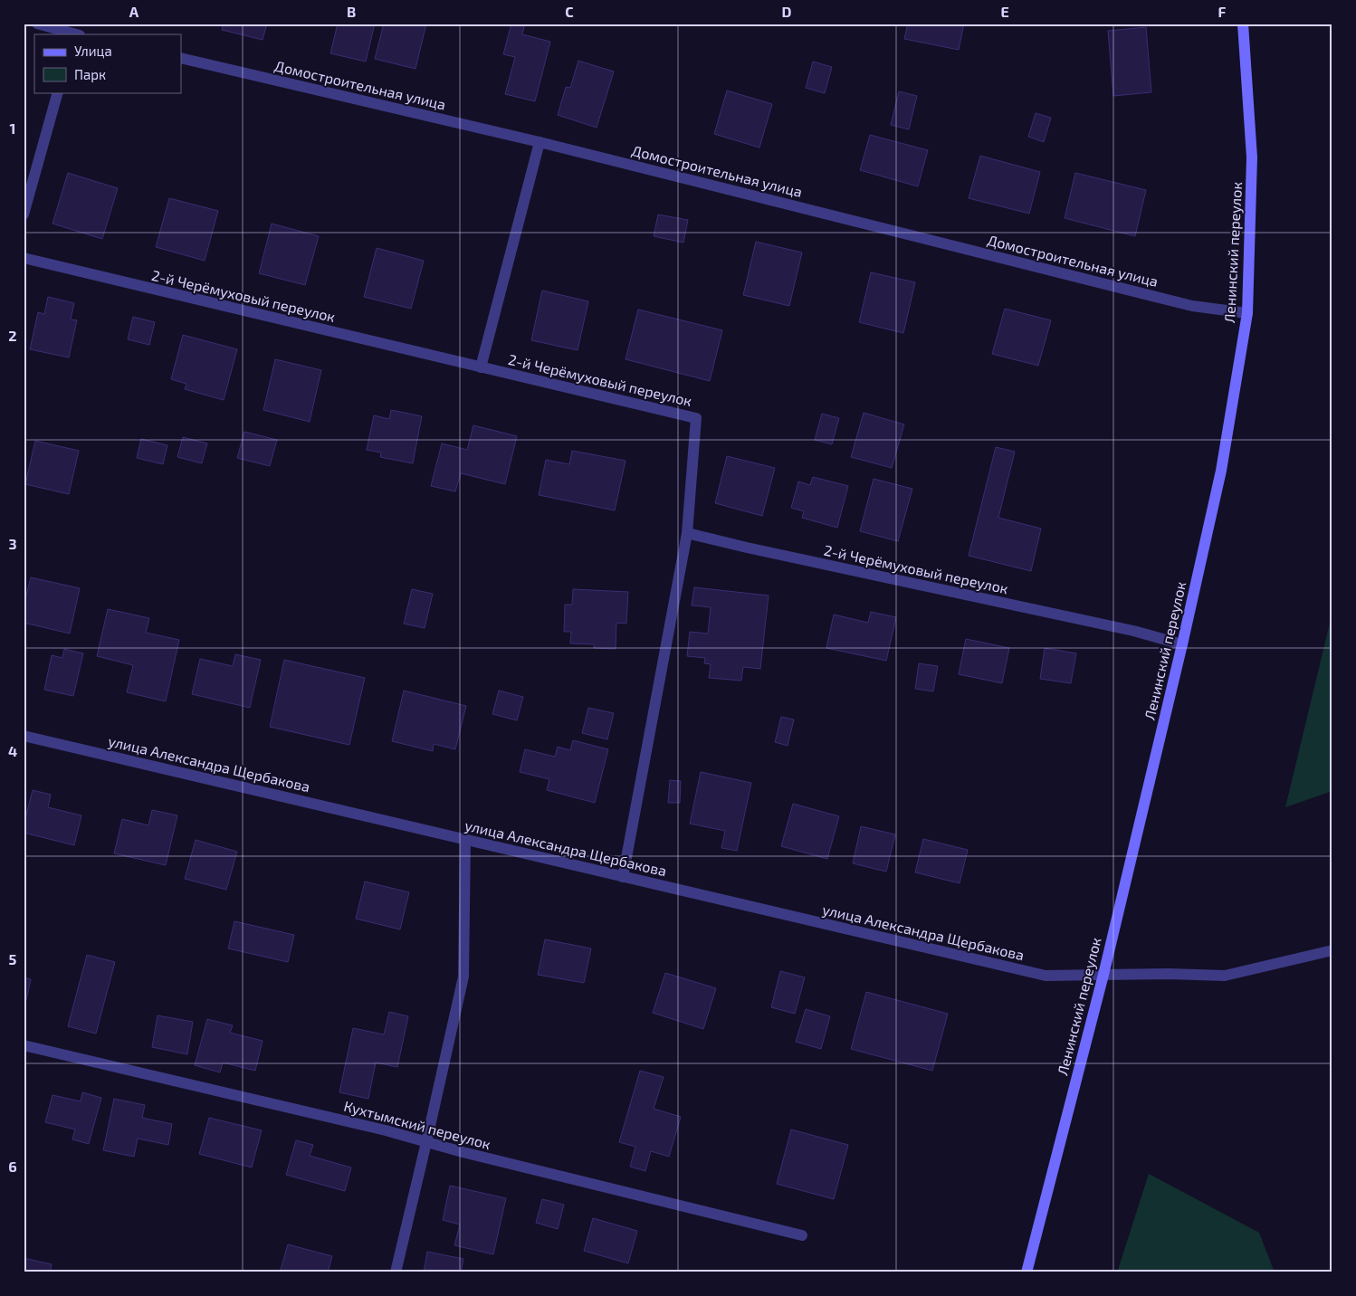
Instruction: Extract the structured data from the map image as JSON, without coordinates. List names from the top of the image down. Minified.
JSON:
{"streets":{"main road":["Ленинский переулок"],"street":["Домостроительная улица","2-й Черёмуховый переулок","улица Александра Щербакова","Кухтымский переулок"]},"crossings":[["Домостроительная улица","Ленинский переулок"],["Ленинский переулок","2-й Черёмуховый переулок"],["Ленинский переулок","улица Александра Щербакова"]],"legend":["Улица","Парк"],"grid":{"columns":["A","B","C","D","E","F"],"rows":["1","2","3","4","5","6"]}}
